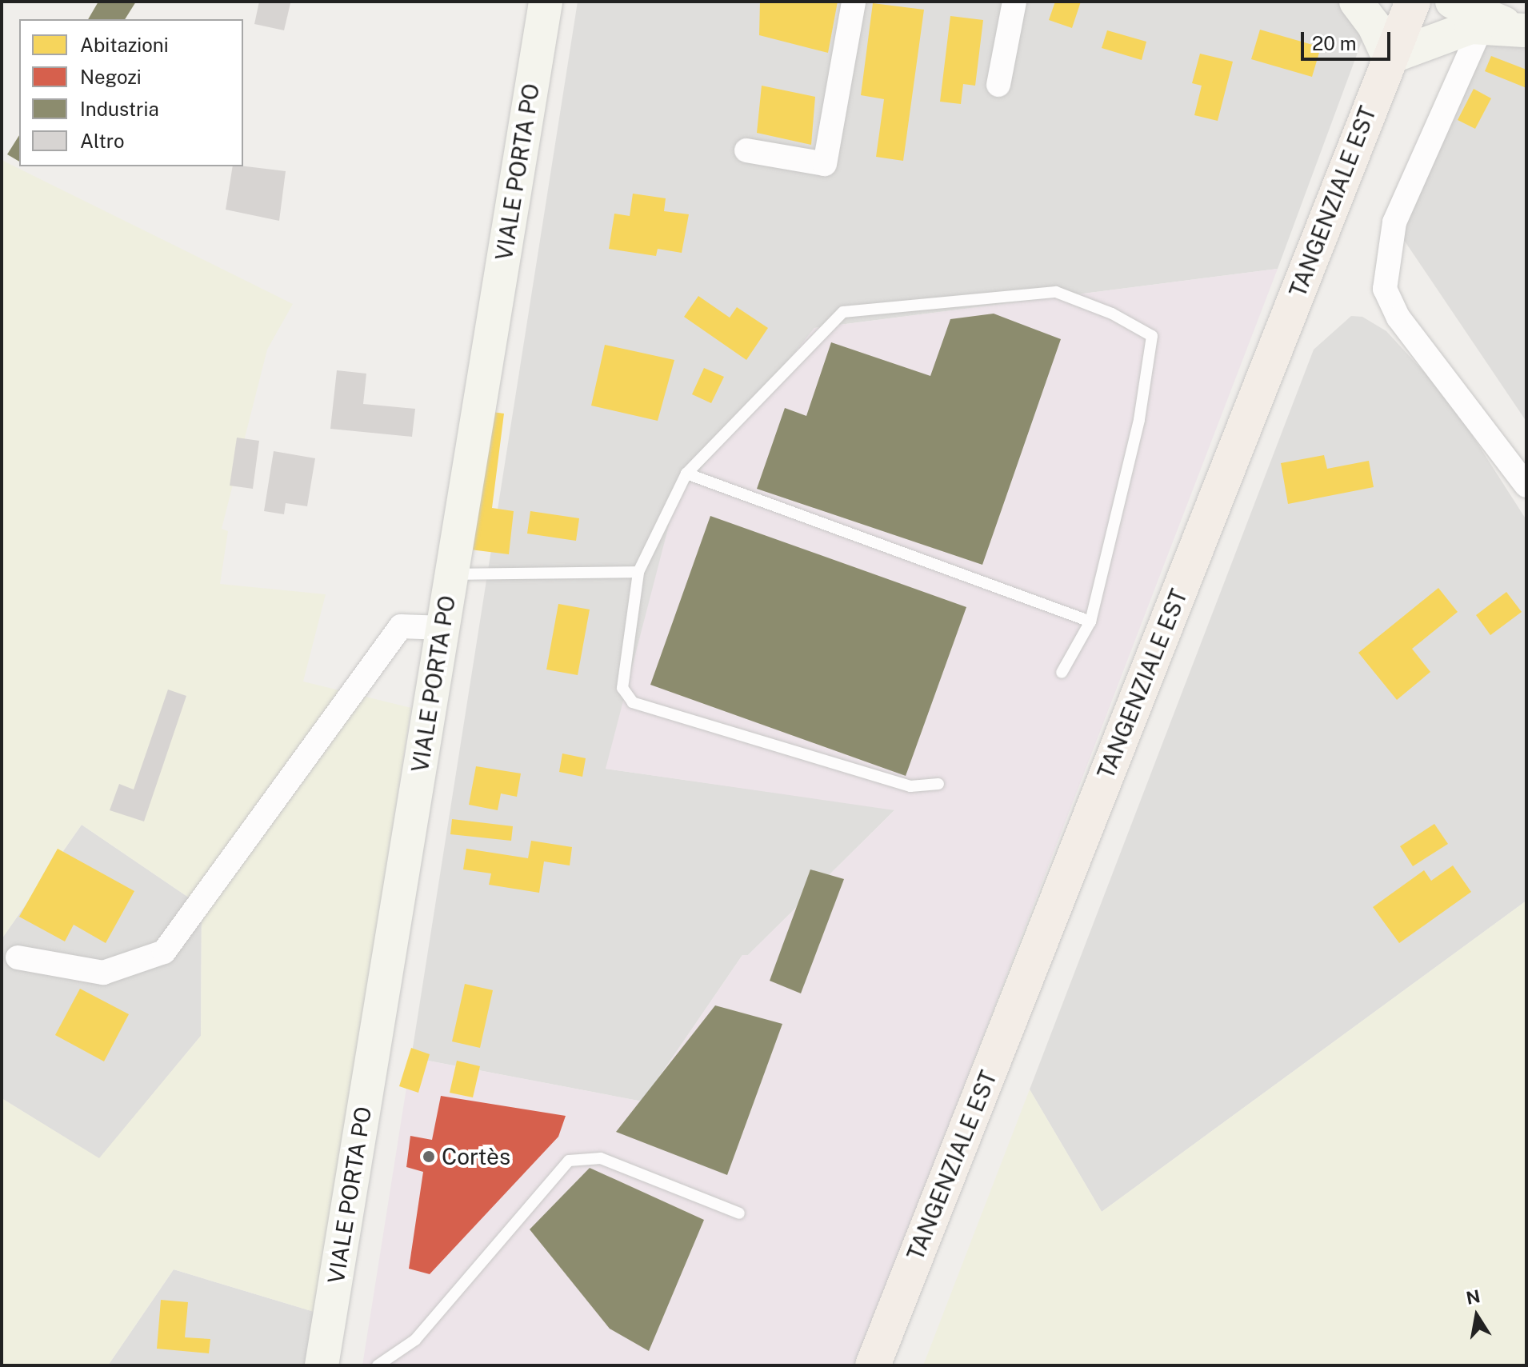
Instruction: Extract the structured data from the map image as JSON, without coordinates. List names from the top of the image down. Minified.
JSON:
{"streets":{"main road":["VIALE PORTA PO","TANGENZIALE EST"]},"places":["Cortès"],"legend":["Abitazioni","Negozi","Industria","Altro"],"scale_bar":"20 m","north":"top"}
